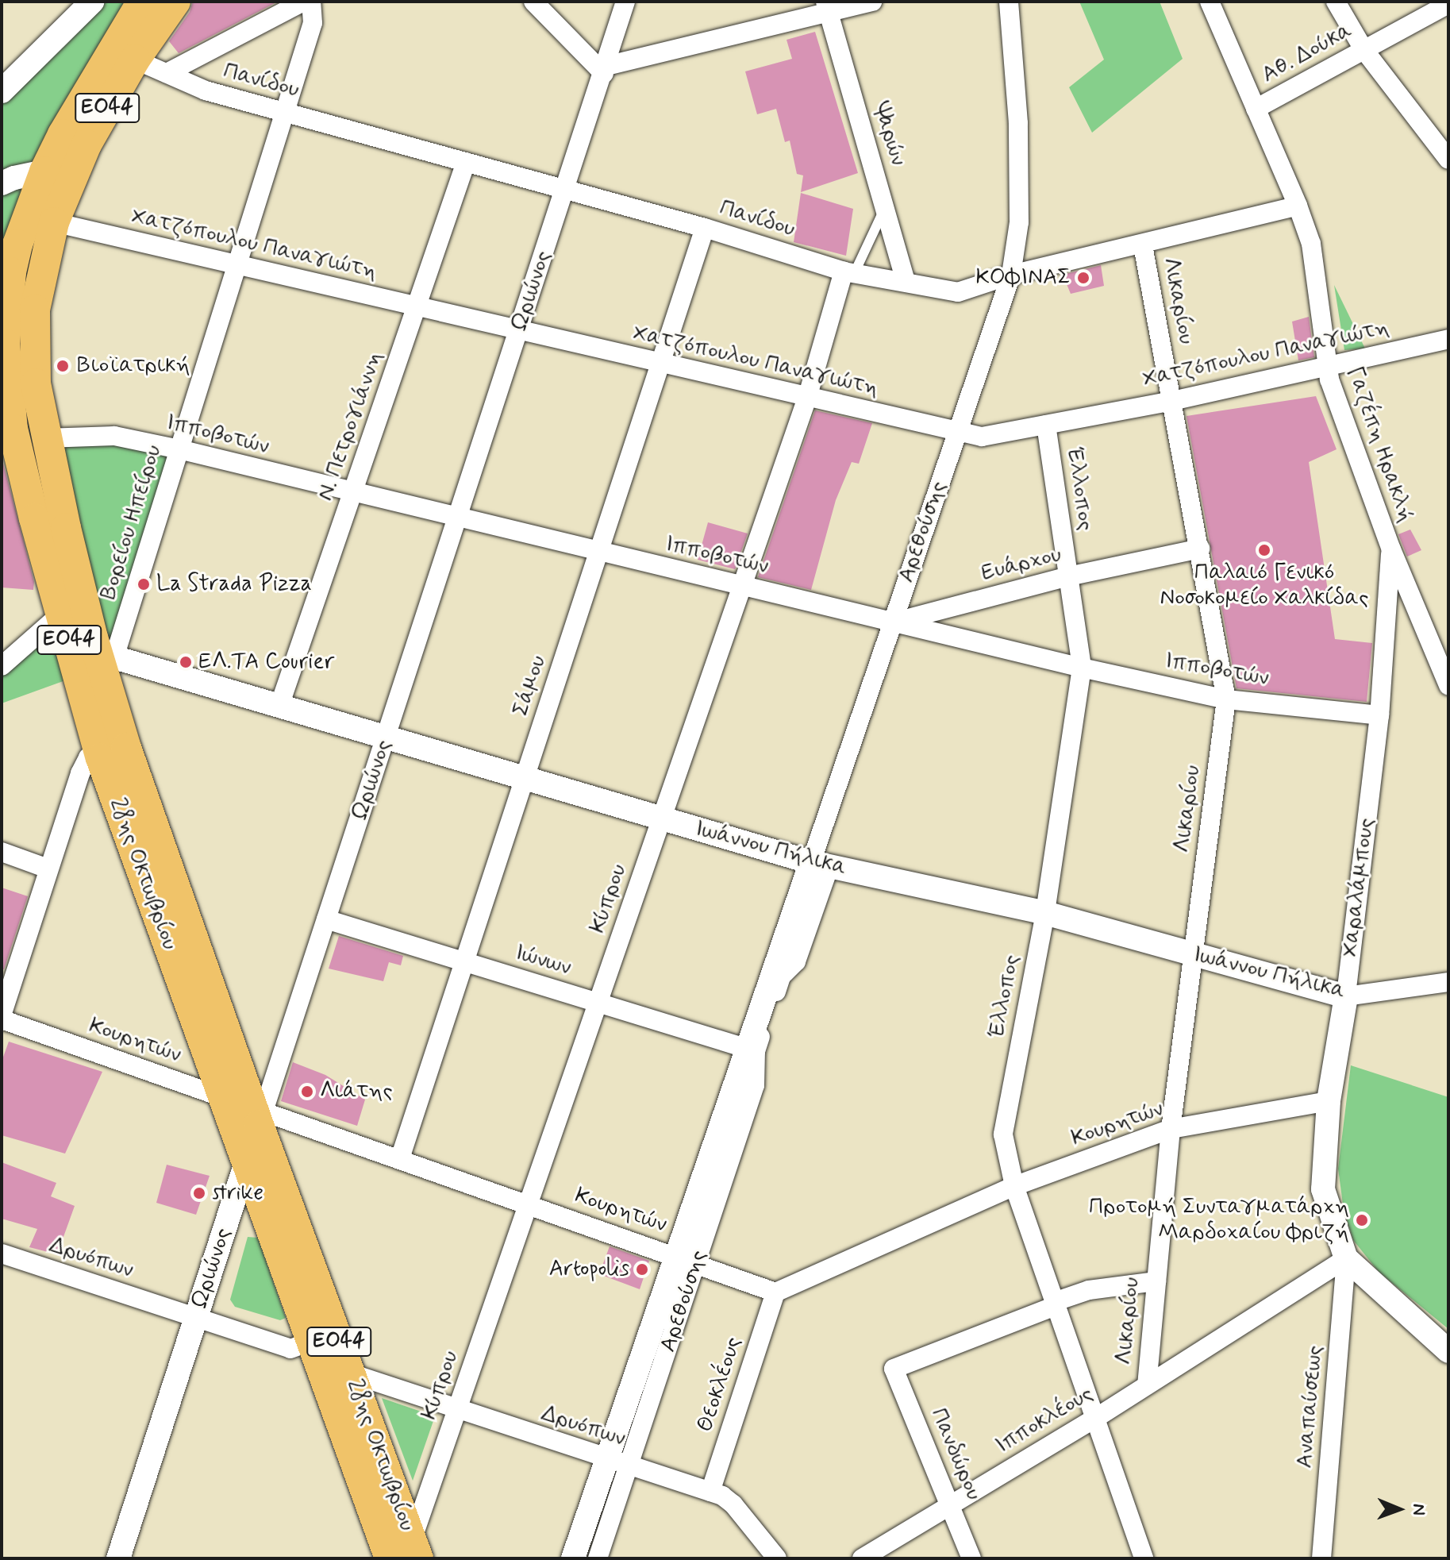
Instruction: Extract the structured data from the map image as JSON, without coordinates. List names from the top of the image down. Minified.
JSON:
{"streets":{"main road":["ΕΟ44","28ης Οκτωβρίου"],"street":["Αθ. Δούκα","Πανίδου","Ψαρών","Χατζόπουλου Παναγιώτη","Ωριώνος","Λικαρίου","Ν. Πετρογιάννη","Ιπποβοτών","Γαζέπη Ηρακλή","Έλλοπος","Βορείου Ηπείρου","Αρεθούσης","Ευάρχου","Σάμου","Ιωάννου Πήλικα","Χαραλάμπους","Κύπρου","Ιώνων","Κουρητών","Δρυόπων","Θεοκλέους","Αναπαύσεως","Ιπποκλέους","Πανδώρου"]},"crossings":[["Αθ. Δούκα","Γαζέπη Ηρακλή"],["Πανίδου","ΕΟ44"],["Πανίδου","Ψαρών"],["Πανίδου","Ωριώνος"],["Πανίδου","Λικαρίου"],["Πανίδου","Ν. Πετρογιάννη"],["Πανίδου","Γαζέπη Ηρακλή"],["Πανίδου","Βορείου Ηπείρου"],["Πανίδου","Αρεθούσης"],["Πανίδου","Σάμου"],["Πανίδου","Κύπρου"],["ΕΟ44","Χατζόπουλου Παναγιώτη"],["ΕΟ44","28ης Οκτωβρίου"],["Χατζόπουλου Παναγιώτη","Ωριώνος"],["Χατζόπουλου Παναγιώτη","Λικαρίου"],["Χατζόπουλου Παναγιώτη","Ν. Πετρογιάννη"],["Χατζόπουλου Παναγιώτη","Γαζέπη Ηρακλή"],["Χατζόπουλου Παναγιώτη","Έλλοπος"],["Χατζόπουλου Παναγιώτη","Βορείου Ηπείρου"],["Χατζόπουλου Παναγιώτη","Αρεθούσης"],["Χατζόπουλου Παναγιώτη","Σάμου"],["Χατζόπουλου Παναγιώτη","28ης Οκτωβρίου"],["Χατζόπουλου Παναγιώτη","Κύπρου"],["Ωριώνος","Ιπποβοτών"],["Ωριώνος","Ιωάννου Πήλικα"],["Ωριώνος","28ης Οκτωβρίου"],["Ωριώνος","Ιώνων"],["Ωριώνος","Κουρητών"],["Ωριώνος","Δρυόπων"],["Λικαρίου","Ιπποβοτών"],["Λικαρίου","Ευάρχου"],["Λικαρίου","Ιωάννου Πήλικα"],["Λικαρίου","Κουρητών"],["Λικαρίου","Ιπποκλέους"],["Ν. Πετρογιάννη","Ιπποβοτών"],["Ν. Πετρογιάννη","Ιωάννου Πήλικα"],["Ιπποβοτών","Έλλοπος"],["Ιπποβοτών","Βορείου Ηπείρου"],["Ιπποβοτών","Αρεθούσης"],["Ιπποβοτών","Ευάρχου"],["Ιπποβοτών","Σάμου"],["Ιπποβοτών","28ης Οκτωβρίου"],["Ιπποβοτών","Χαραλάμπους"],["Ιπποβοτών","Κύπρου"],["Γαζέπη Ηρακλή","Χαραλάμπους"],["Έλλοπος","Ευάρχου"],["Έλλοπος","Ιωάννου Πήλικα"],["Έλλοπος","Κουρητών"],["Έλλοπος","Ιπποκλέους"],["Έλλοπος","Πανδώρου"],["Βορείου Ηπείρου","Ιωάννου Πήλικα"],["Βορείου Ηπείρου","28ης Οκτωβρίου"],["Αρεθούσης","Ευάρχου"],["Αρεθούσης","Ιωάννου Πήλικα"],["Αρεθούσης","Ιώνων"],["Αρεθούσης","Κουρητών"],["Αρεθούσης","Δρυόπων"],["Σάμου","Ιωάννου Πήλικα"],["Σάμου","Ιώνων"],["Σάμου","Κουρητών"],["Ιωάννου Πήλικα","28ης Οκτωβρίου"],["Ιωάννου Πήλικα","Χαραλάμπους"],["Ιωάννου Πήλικα","Κύπρου"],["28ης Οκτωβρίου","Κύπρου"],["28ης Οκτωβρίου","Κουρητών"],["28ης Οκτωβρίου","Δρυόπων"],["Χαραλάμπους","Κουρητών"],["Χαραλάμπους","Αναπαύσεως"],["Χαραλάμπους","Ιπποκλέους"],["Κύπρου","Ιώνων"],["Κύπρου","Κουρητών"],["Κύπρου","Δρυόπων"],["Κουρητών","Θεοκλέους"],["Δρυόπων","Θεοκλέους"],["Αναπαύσεως","Ιπποκλέους"],["Ιπποκλέους","Πανδώρου"]],"places":["ΚΟΦΙΝΑΣ","Βιοϊατρική","Παλαιό Γενικό Νοσοκομείο Χαλκίδας","La Strada Pizza","ΕΛ.ΤΑ Courier","Λιάτης","strike","Προτομή Συνταγματάρχη Μαρδοχαίου Φριζή","Artopolis"],"north":"right"}
